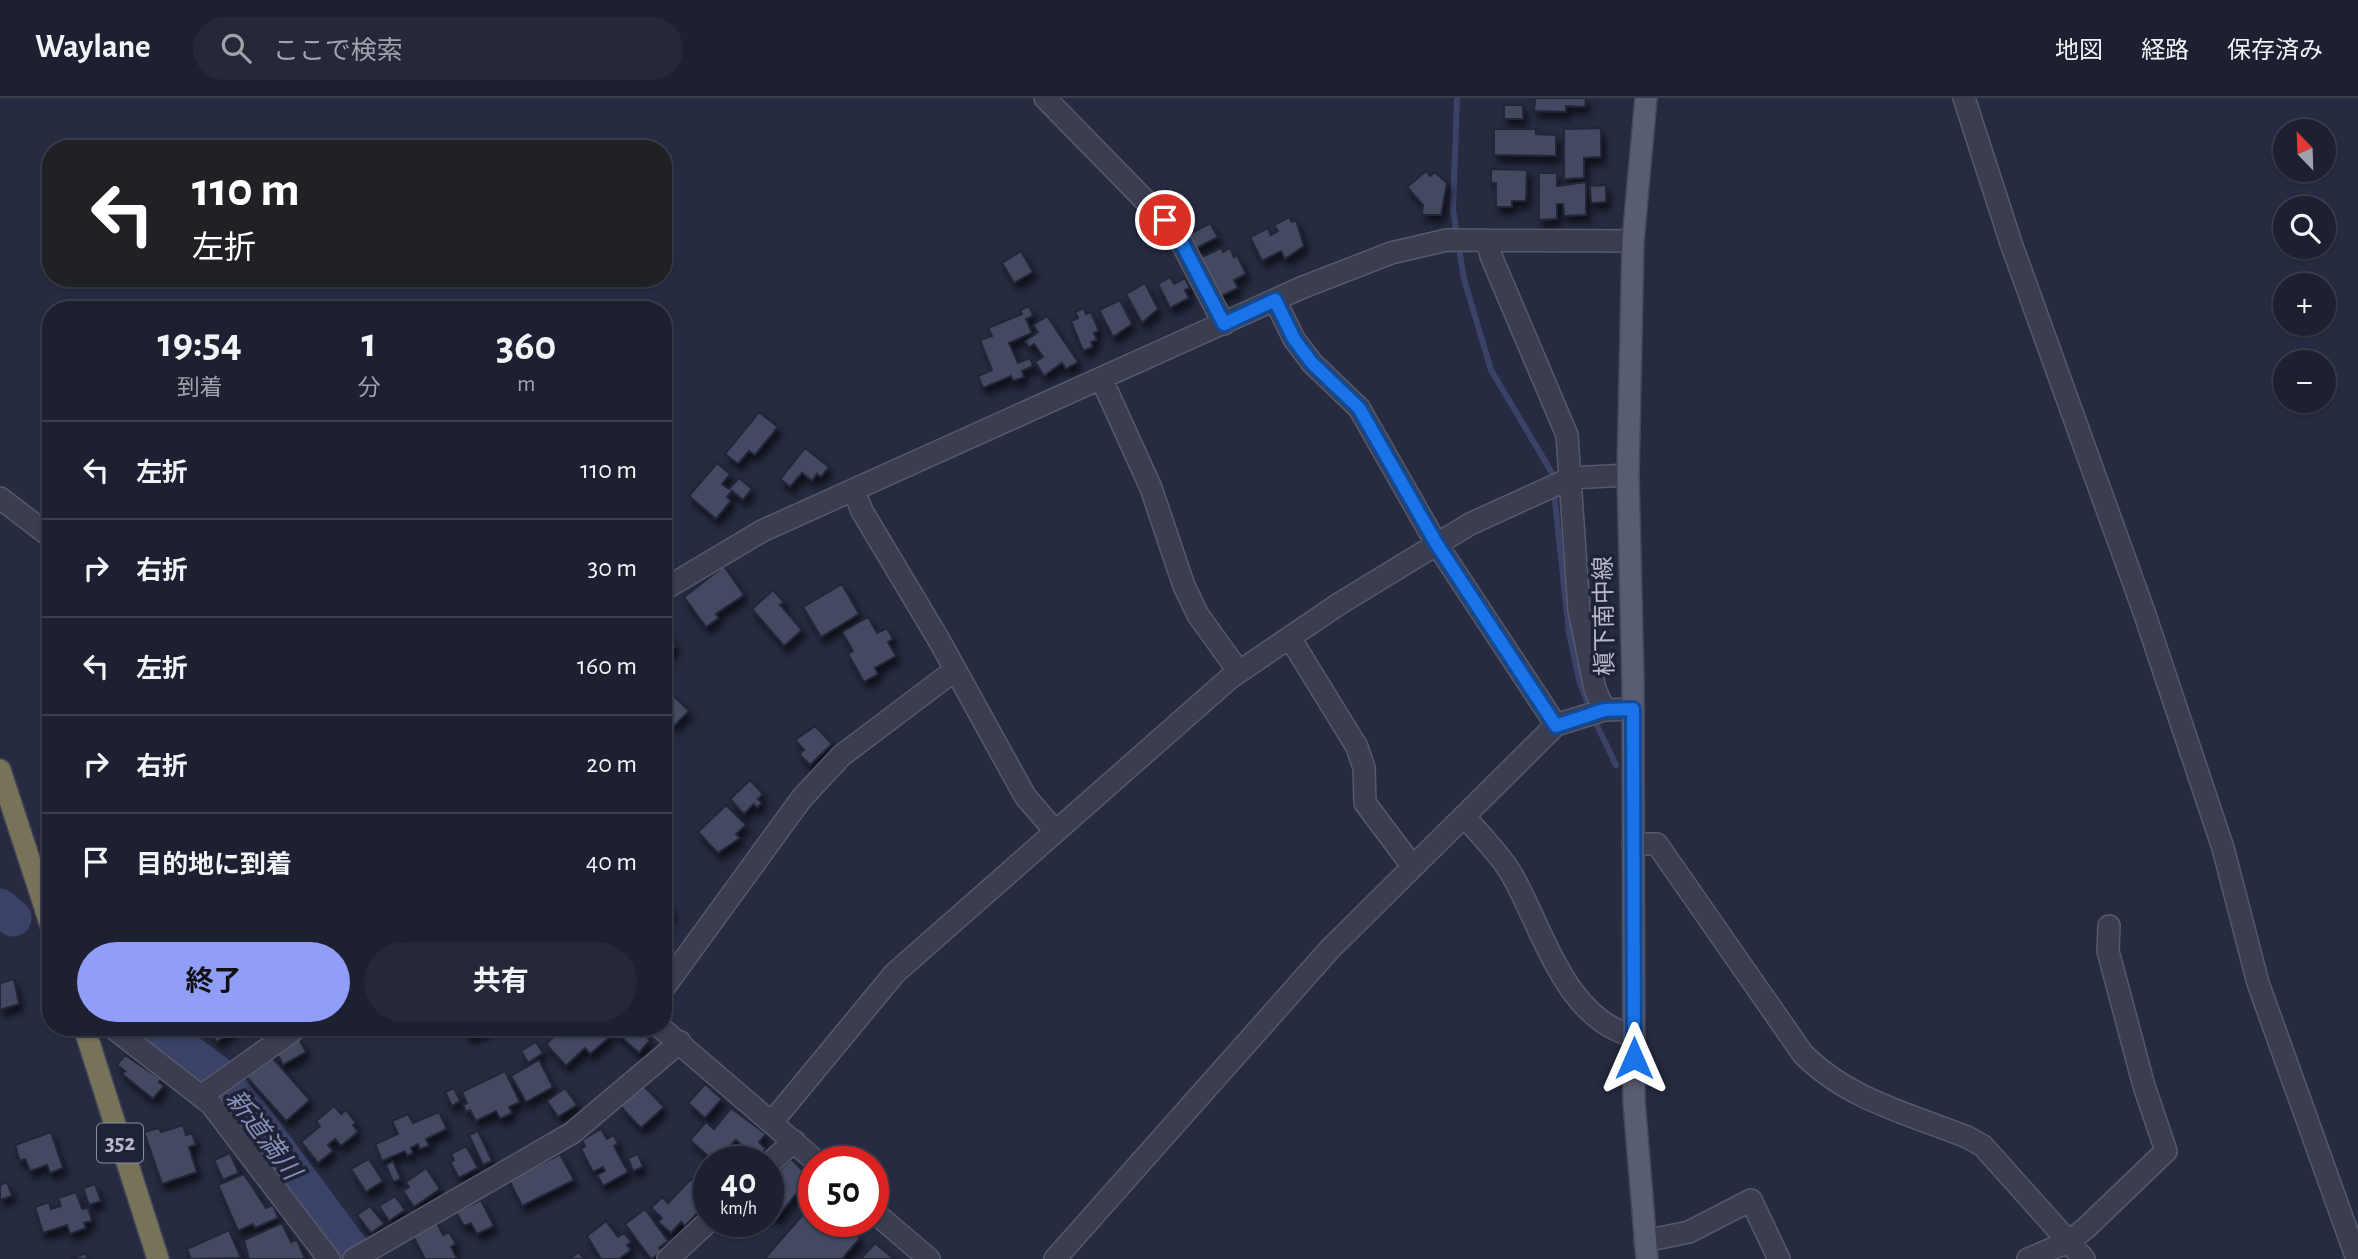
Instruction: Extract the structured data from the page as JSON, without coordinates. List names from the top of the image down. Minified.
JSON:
{"streets":{"highway":["352"],"main road":["槇下南中線"]},"water":["新道満川"],"north":"top left","page":{"header":"Waylane","search":"ここで検索","nav":["地図","経路","保存済み"],"map_buttons":["+","−"],"turn":["110 m","左折"],"eta":["19:54","到着","1","分","360","m"],"list":[{"name":"左折","value":"110 m"},{"name":"右折","value":"30 m"},{"name":"左折","value":"160 m"},{"name":"右折","value":"20 m"},{"name":"目的地に到着","value":"40 m"}],"buttons":["終了","共有"],"speed":"40 km/h","limit":"50"}}
